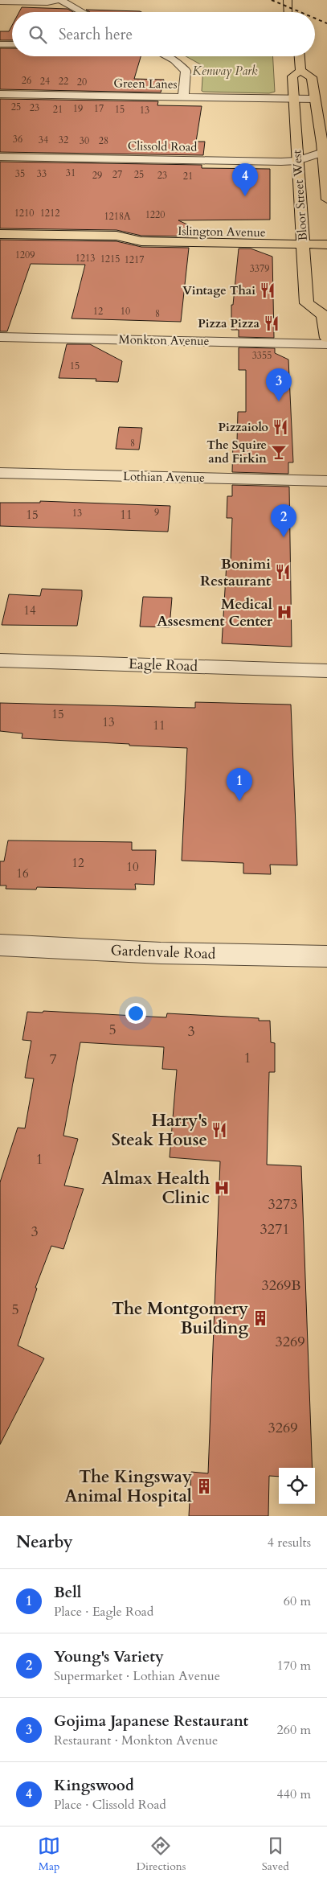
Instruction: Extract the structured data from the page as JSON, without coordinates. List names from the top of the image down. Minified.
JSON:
{"streets":{"main road":["Bloor Street West","Islington Avenue"],"street":["Green Lanes","Clissold Road","Monkton Avenue","Lothian Avenue","Eagle Road","Gardenvale Road"]},"crossings":[["Green Lanes","Bloor Street West"],["Clissold Road","Bloor Street West"],["Bloor Street West","Islington Avenue"]],"parks":["Kenway Park"],"places":{"restaurant":["Vintage Thai","Pizza Pizza","Pizzaiolo","Bonimi Restaurant","Harry's Steak House"],"bar":["The Squire and Firkin"],"hospital":["Medical Assesment Center","Almax Health Clinic"],"building":["The Montgomery Building","The Kingsway Animal Hospital"]},"house_numbers":["26","24","22","20","25","23","19","17","21","15","13","36","34","32","30","28","31","35","33","27","25","29","23","21","1210","1212","1220","1218A","1209","1213","1215","1217","3379","12","10","8","3355","15","8","9","13","15","11","14","15","13","11","12","10","16","5","3","1","7","1","3273","3271","3","3269B","5","3269","3269"],"page":{"search":"Search here","pins":["4","3","2","1"],"heading":["Nearby","4 results"],"list":[{"mark":"1","name":"Bell","note":"Place · Eagle Road","value":"60 m"},{"mark":"2","name":"Young's Variety","note":"Supermarket · Lothian Avenue","value":"170 m"},{"mark":"3","name":"Gojima Japanese Restaurant","note":"Restaurant · Monkton Avenue","value":"260 m"},{"mark":"4","name":"Kingswood","note":"Place · Clissold Road","value":"440 m"}],"nav":["Map","Directions","Saved"]}}
